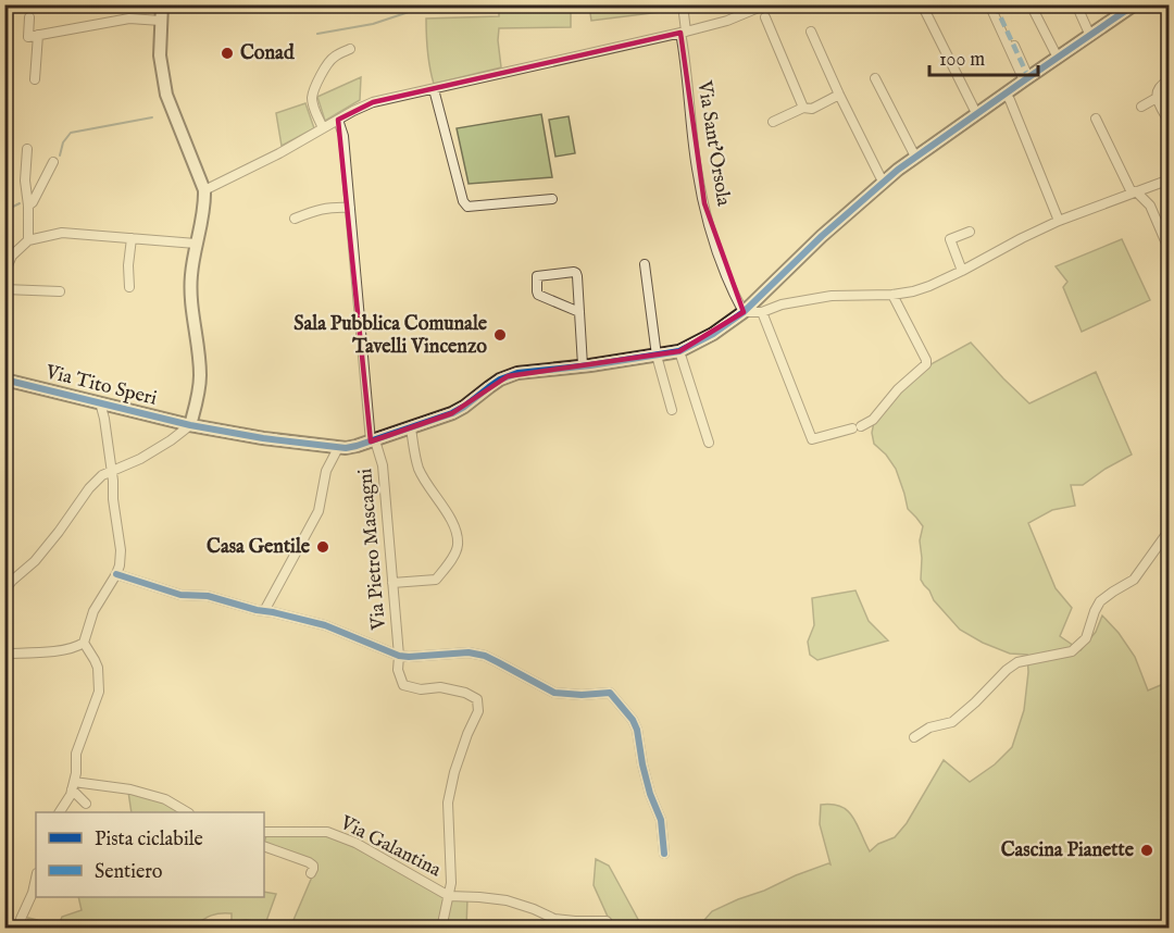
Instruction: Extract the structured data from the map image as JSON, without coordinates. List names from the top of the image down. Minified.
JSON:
{"streets":{"street":["Via Sant'Orsola","Via Tito Speri","Via Pietro Mascagni","Via Galantina"]},"crossings":[["Via Sant'Orsola","Via Tito Speri"],["Via Tito Speri","Via Pietro Mascagni"],["Via Pietro Mascagni","Via Galantina"]],"places":["Conad","Sala Pubblica Comunale Tavelli Vincenzo","Casa Gentile","Cascina Pianette"],"legend":["Pista ciclabile","Sentiero"],"scale_bar":"100 m"}
